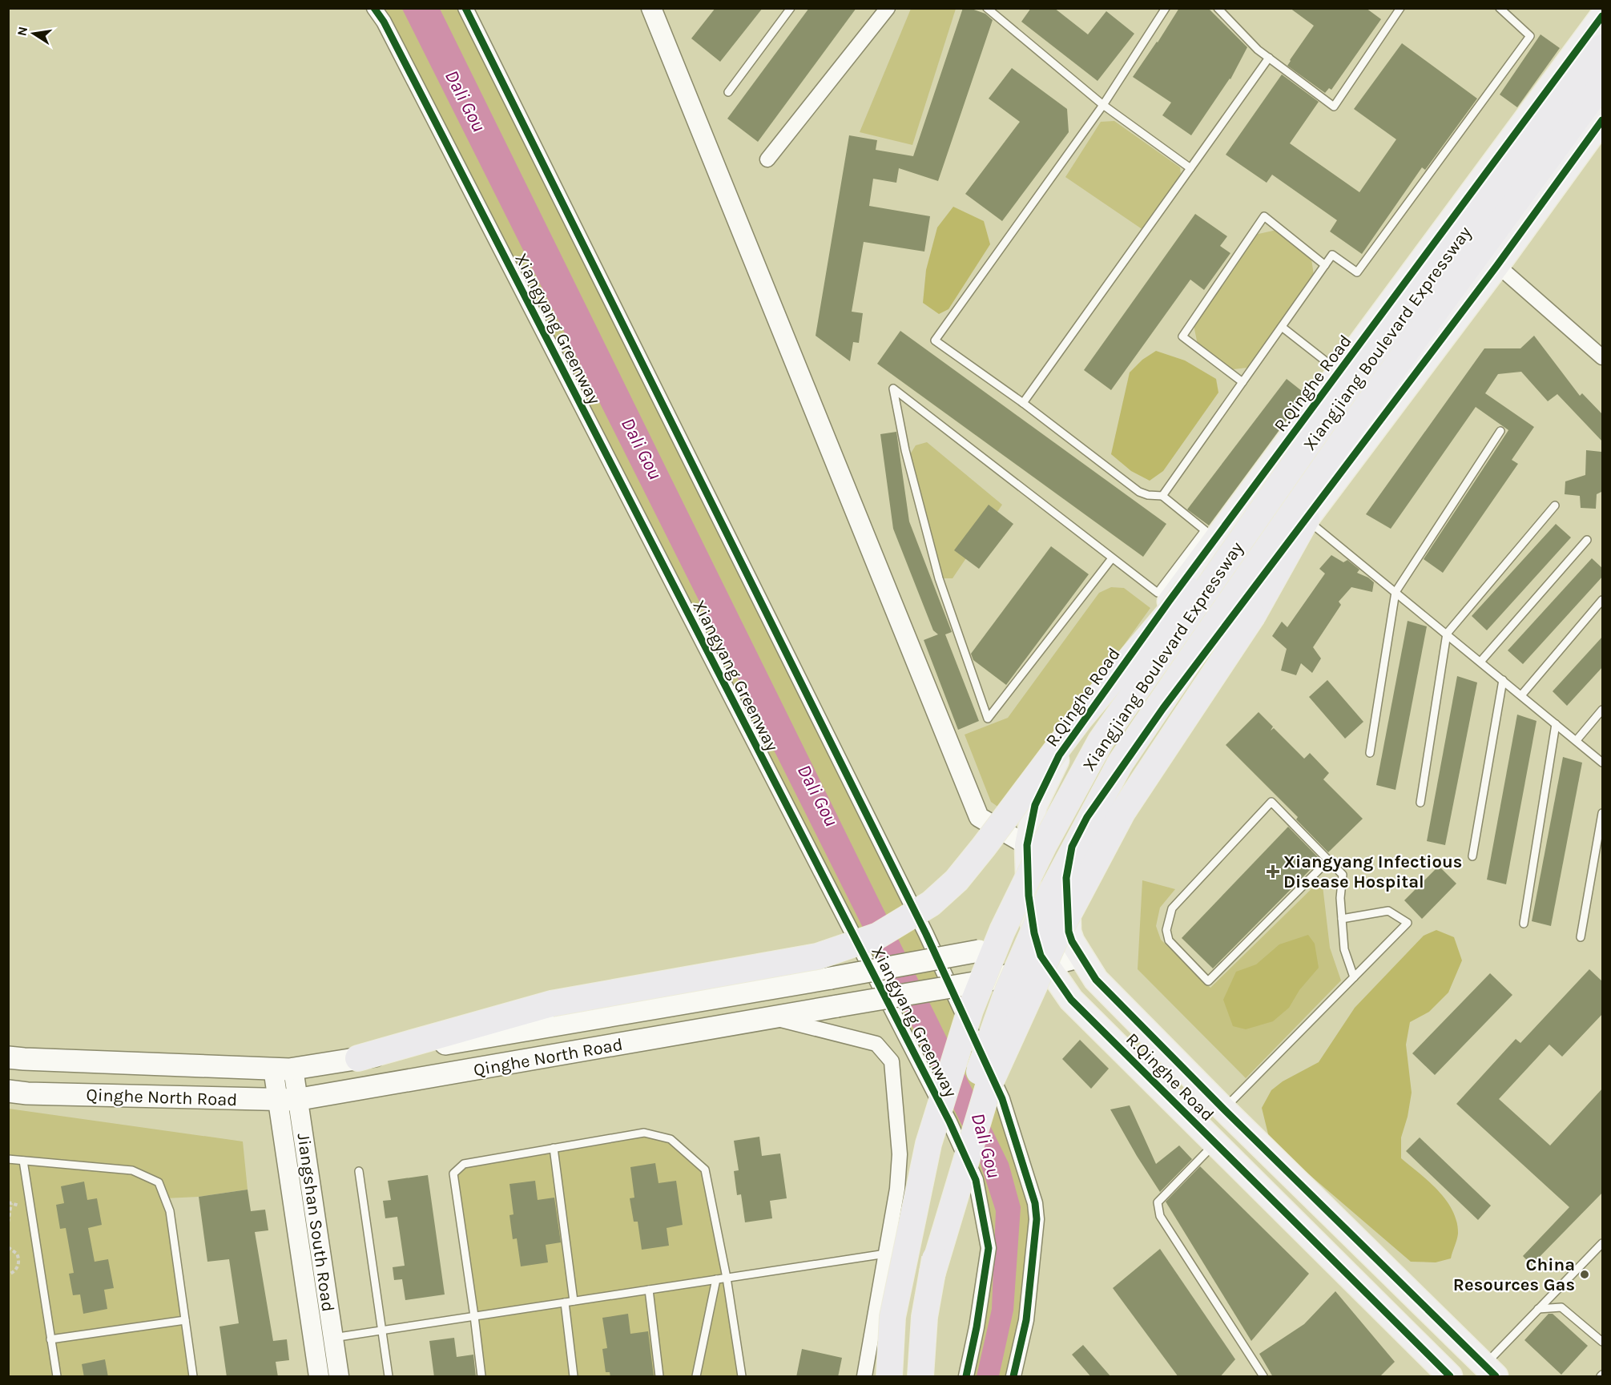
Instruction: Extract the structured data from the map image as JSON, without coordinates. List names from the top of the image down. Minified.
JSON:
{"streets":{"highway":["Xiangjiang Boulevard Expressway"],"main road":["R.Qinghe Road","Qinghe North Road"],"street":["Xiangyang Greenway","Jiangshan South Road"]},"crossings":[["Xiangjiang Boulevard Expressway","R.Qinghe Road"],["R.Qinghe Road","Qinghe North Road"],["Qinghe North Road","Jiangshan South Road"]],"water":["Dali Gou"],"places":{"health":["Xiangyang Infectious Disease Hospital"],"other":["China Resources Gas"]},"north":"left"}
